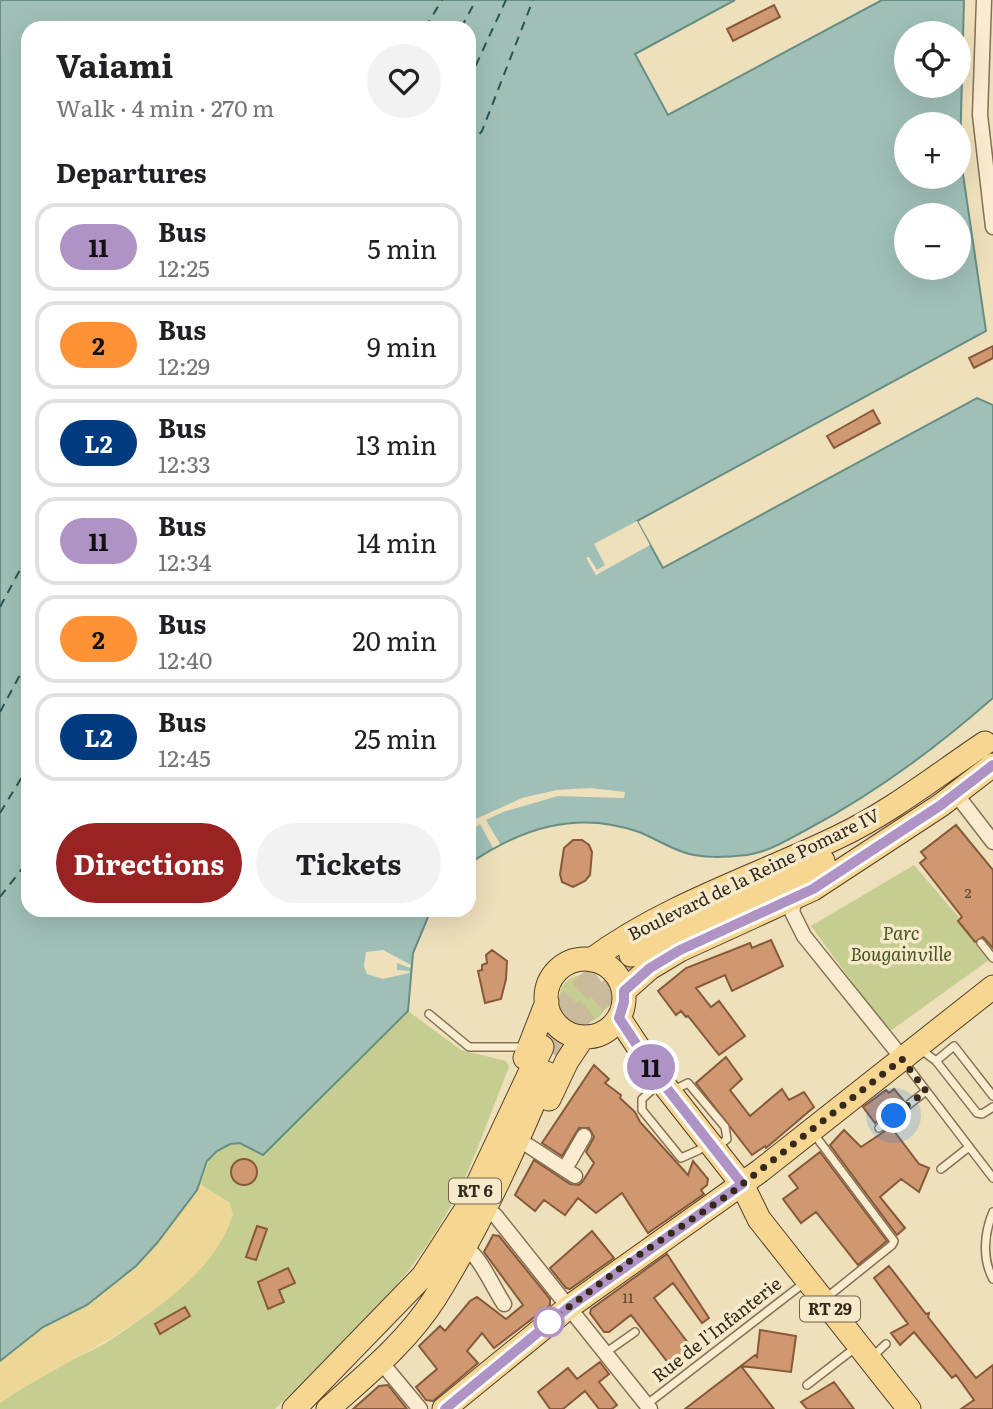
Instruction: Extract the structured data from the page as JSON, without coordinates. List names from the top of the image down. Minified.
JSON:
{"streets":{"main road":["Boulevard de la Reine Pomare IV","RT 6","RT 29"],"lane":["Rue de l'Infanterie"]},"crossings":[["Boulevard de la Reine Pomare IV","RT 29"],["RT 29","Rue de l'Infanterie"]],"parks":["Parc Bougainville"],"lines":["bus line 11"],"house_numbers":["2","11"],"page":{"on_map":"11","map_buttons":["+","−"],"heading":[["Vaiami","Walk · 4 min · 270 m"],"Departures"],"list":[{"mark":"11","name":"Bus","note":"12:25","value":"5 min"},{"mark":"2","name":"Bus","note":"12:29","value":"9 min"},{"mark":"L2","name":"Bus","note":"12:33","value":"13 min"},{"mark":"11","name":"Bus","note":"12:34","value":"14 min"},{"mark":"2","name":"Bus","note":"12:40","value":"20 min"},{"mark":"L2","name":"Bus","note":"12:45","value":"25 min"}],"buttons":["Directions","Tickets"]}}
